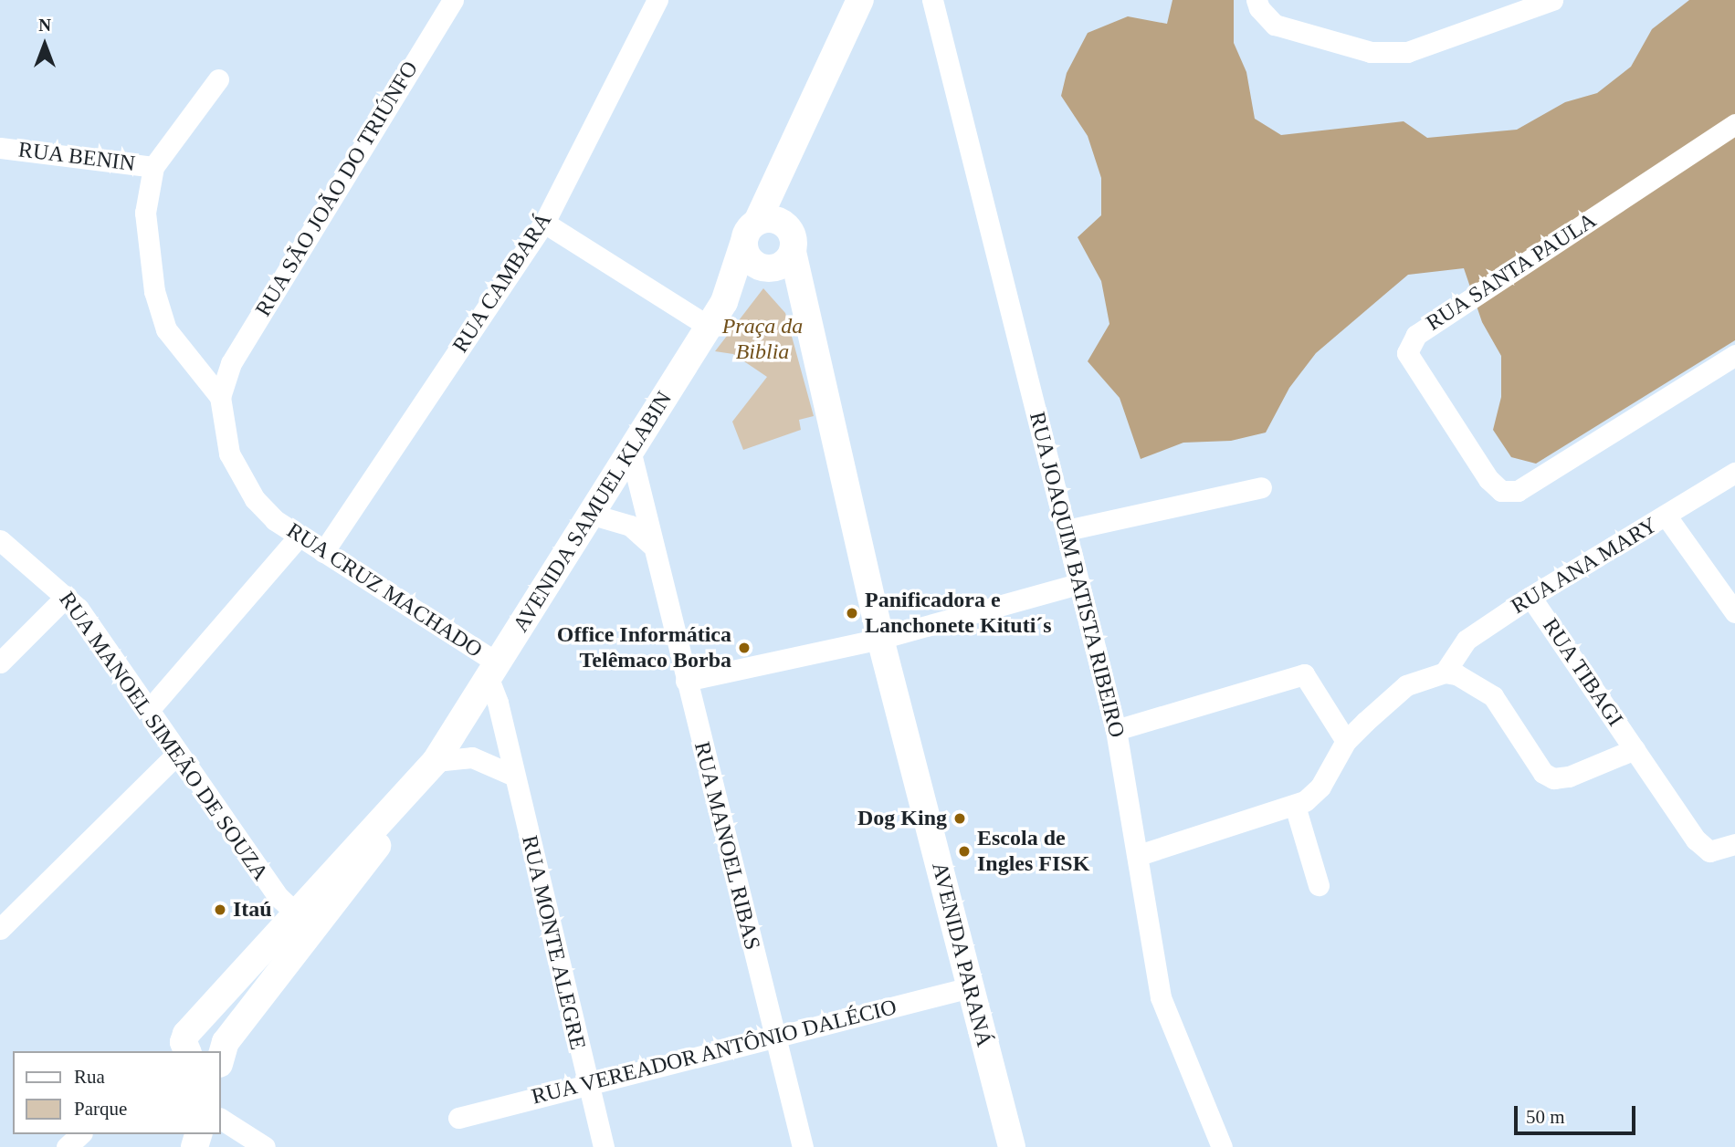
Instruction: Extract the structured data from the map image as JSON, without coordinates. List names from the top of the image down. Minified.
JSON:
{"streets":{"main road":["AVENIDA SAMUEL KLABIN","AVENIDA PARANÁ"],"street":["RUA BENIN","RUA SÃO JOÃO DO TRIÚNFO","RUA SANTA PAULA","RUA CAMBARÁ","RUA ANA MARY","RUA JOAQUIM BATISTA RIBEIRO","RUA CRUZ MACHADO","RUA TIBAGI","RUA MANOEL SIMEÃO DE SOUZA","RUA MANOEL RIBAS","RUA MONTE ALEGRE","RUA VEREADOR ANTÔNIO DALÉCIO"]},"crossings":[["RUA SÃO JOÃO DO TRIÚNFO","RUA CRUZ MACHADO"],["RUA CAMBARÁ","RUA CRUZ MACHADO"],["AVENIDA SAMUEL KLABIN","RUA CRUZ MACHADO"],["AVENIDA SAMUEL KLABIN","RUA MANOEL SIMEÃO DE SOUZA"],["AVENIDA SAMUEL KLABIN","RUA MANOEL RIBAS"],["AVENIDA SAMUEL KLABIN","RUA MONTE ALEGRE"],["AVENIDA SAMUEL KLABIN","AVENIDA PARANÁ"],["RUA ANA MARY","RUA TIBAGI"],["RUA CRUZ MACHADO","RUA MONTE ALEGRE"],["RUA MANOEL RIBAS","RUA VEREADOR ANTÔNIO DALÉCIO"],["RUA MONTE ALEGRE","RUA VEREADOR ANTÔNIO DALÉCIO"],["AVENIDA PARANÁ","RUA VEREADOR ANTÔNIO DALÉCIO"]],"parks":["Praça da Biblia"],"places":["Panificadora e Lanchonete Kituti´s","Office Informática Telêmaco Borba","Dog King","Escola de Ingles FISK","Itaú"],"legend":["Rua","Parque"],"scale_bar":"50 m","north":"top"}
